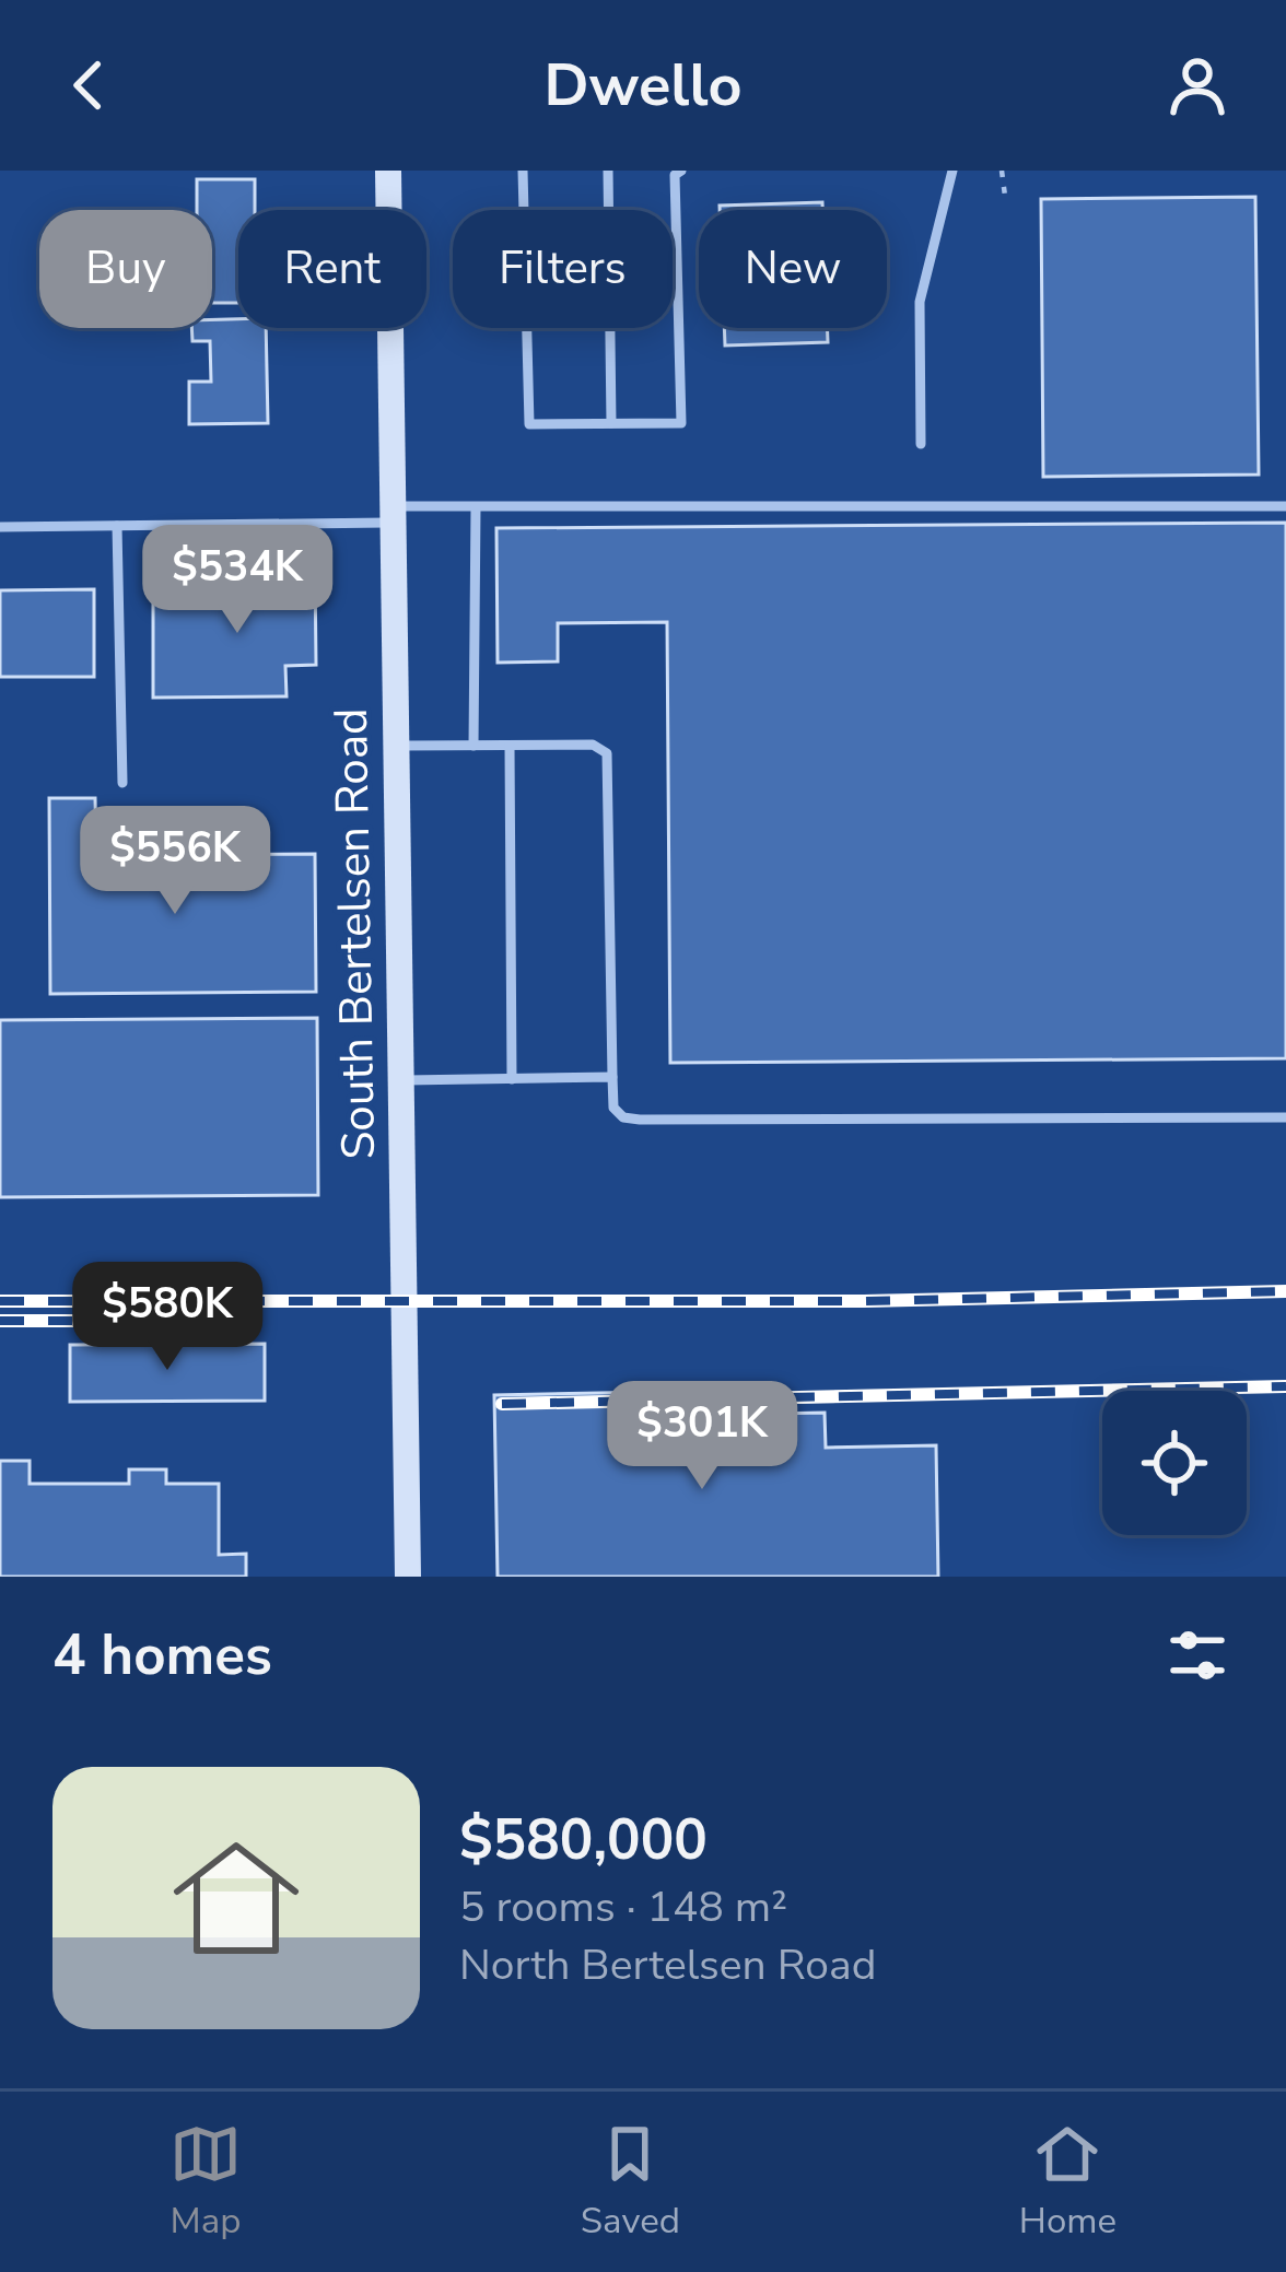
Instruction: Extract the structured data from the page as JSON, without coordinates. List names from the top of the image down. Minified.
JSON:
{"streets":{"street":["South Bertelsen Road"]},"page":{"header":"Dwello","chip":["Buy","Rent","Filters","New"],"price":["$534K","$556K","$580K","$301K"],"heading":"4 homes","list":[{"name":"$580,000","note":"5 rooms · 148 m² · North Bertelsen Road"}],"tabs":["Map","Saved","Home"]}}
